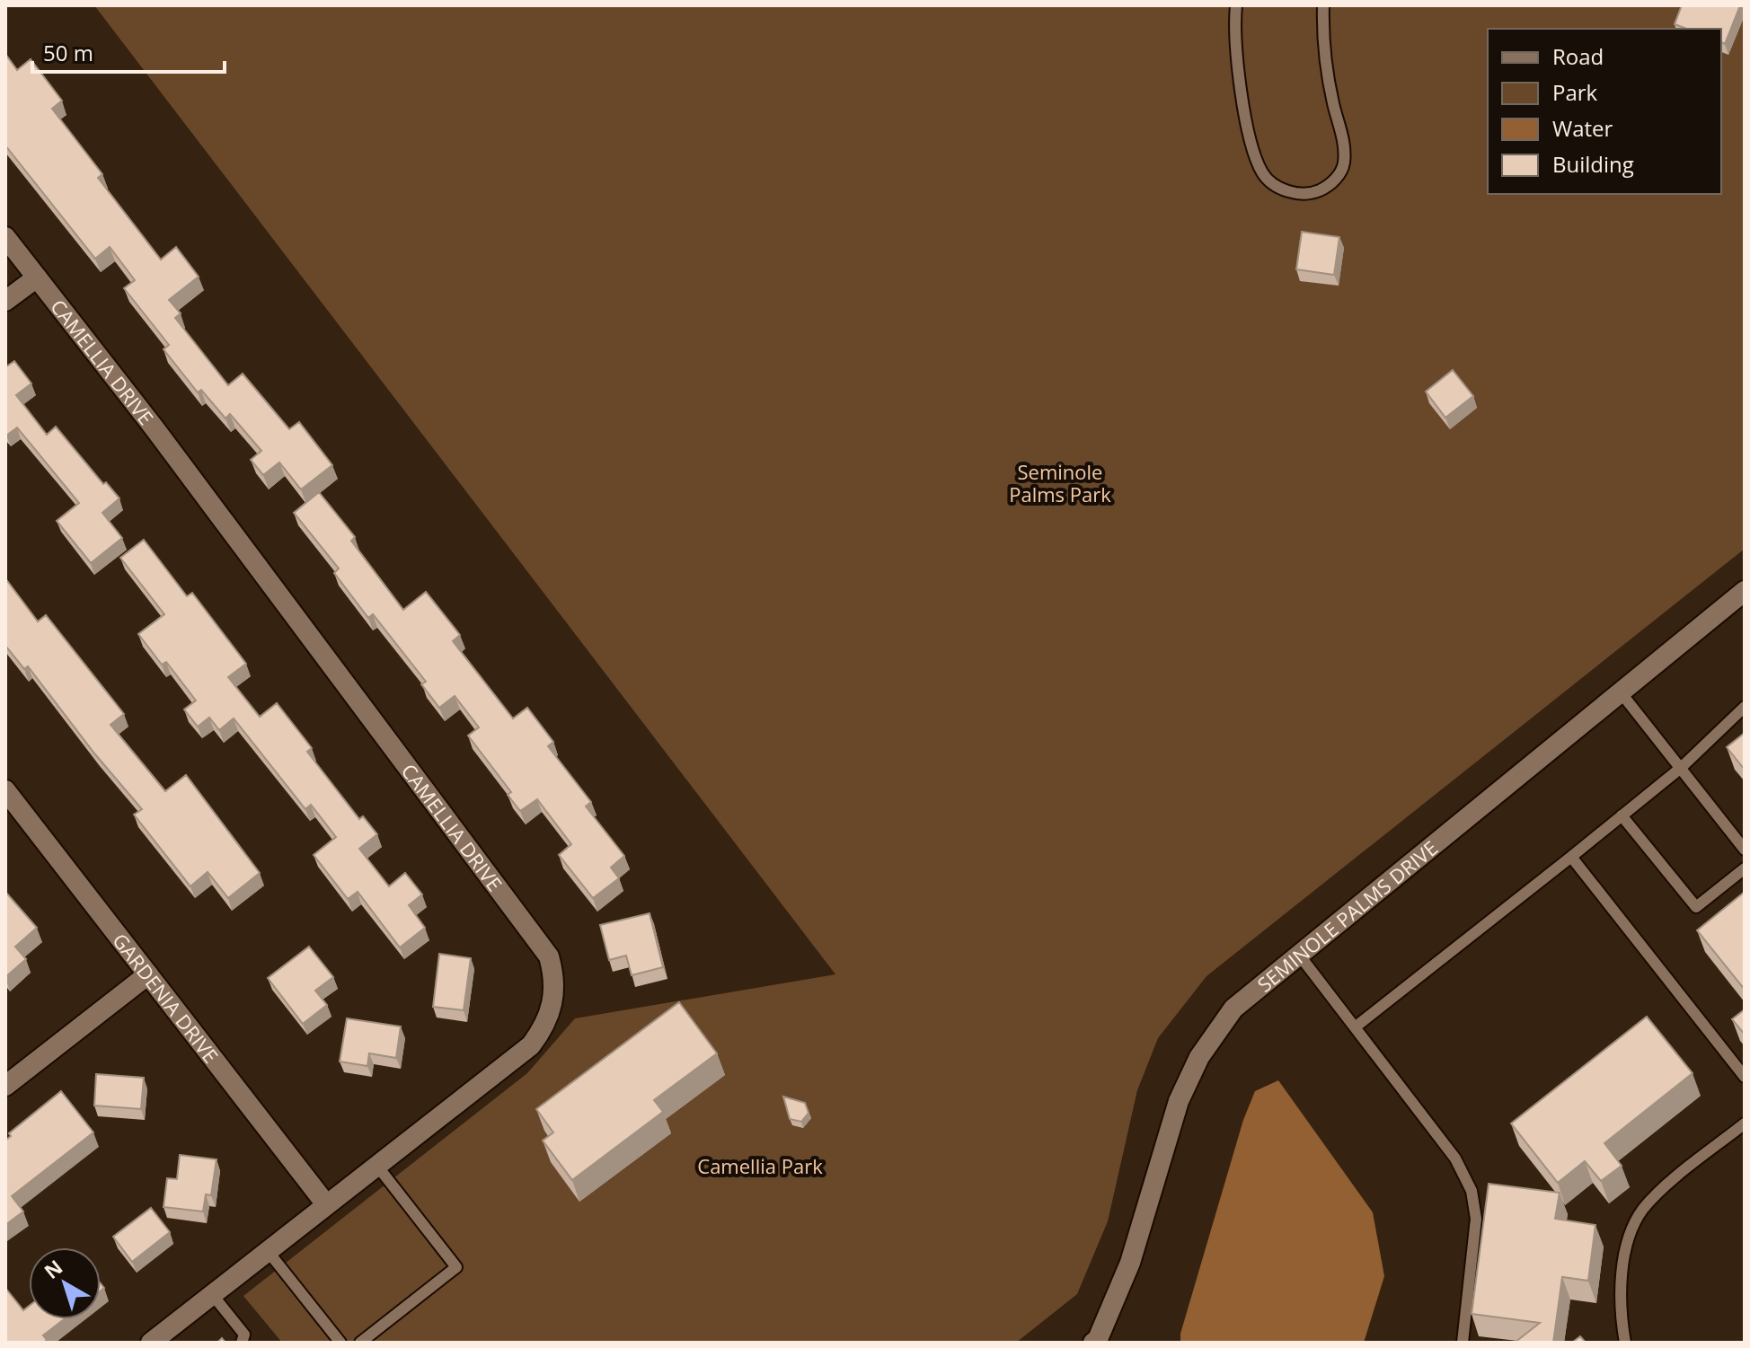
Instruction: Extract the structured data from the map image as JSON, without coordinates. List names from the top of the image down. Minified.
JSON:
{"streets":{"street":["CAMELLIA DRIVE","SEMINOLE PALMS DRIVE","GARDENIA DRIVE"]},"crossings":[["CAMELLIA DRIVE","GARDENIA DRIVE"]],"parks":["Seminole Palms Park","Camellia Park"],"legend":["Road","Park","Water","Building"],"scale_bar":"50 m","north":"top left"}
